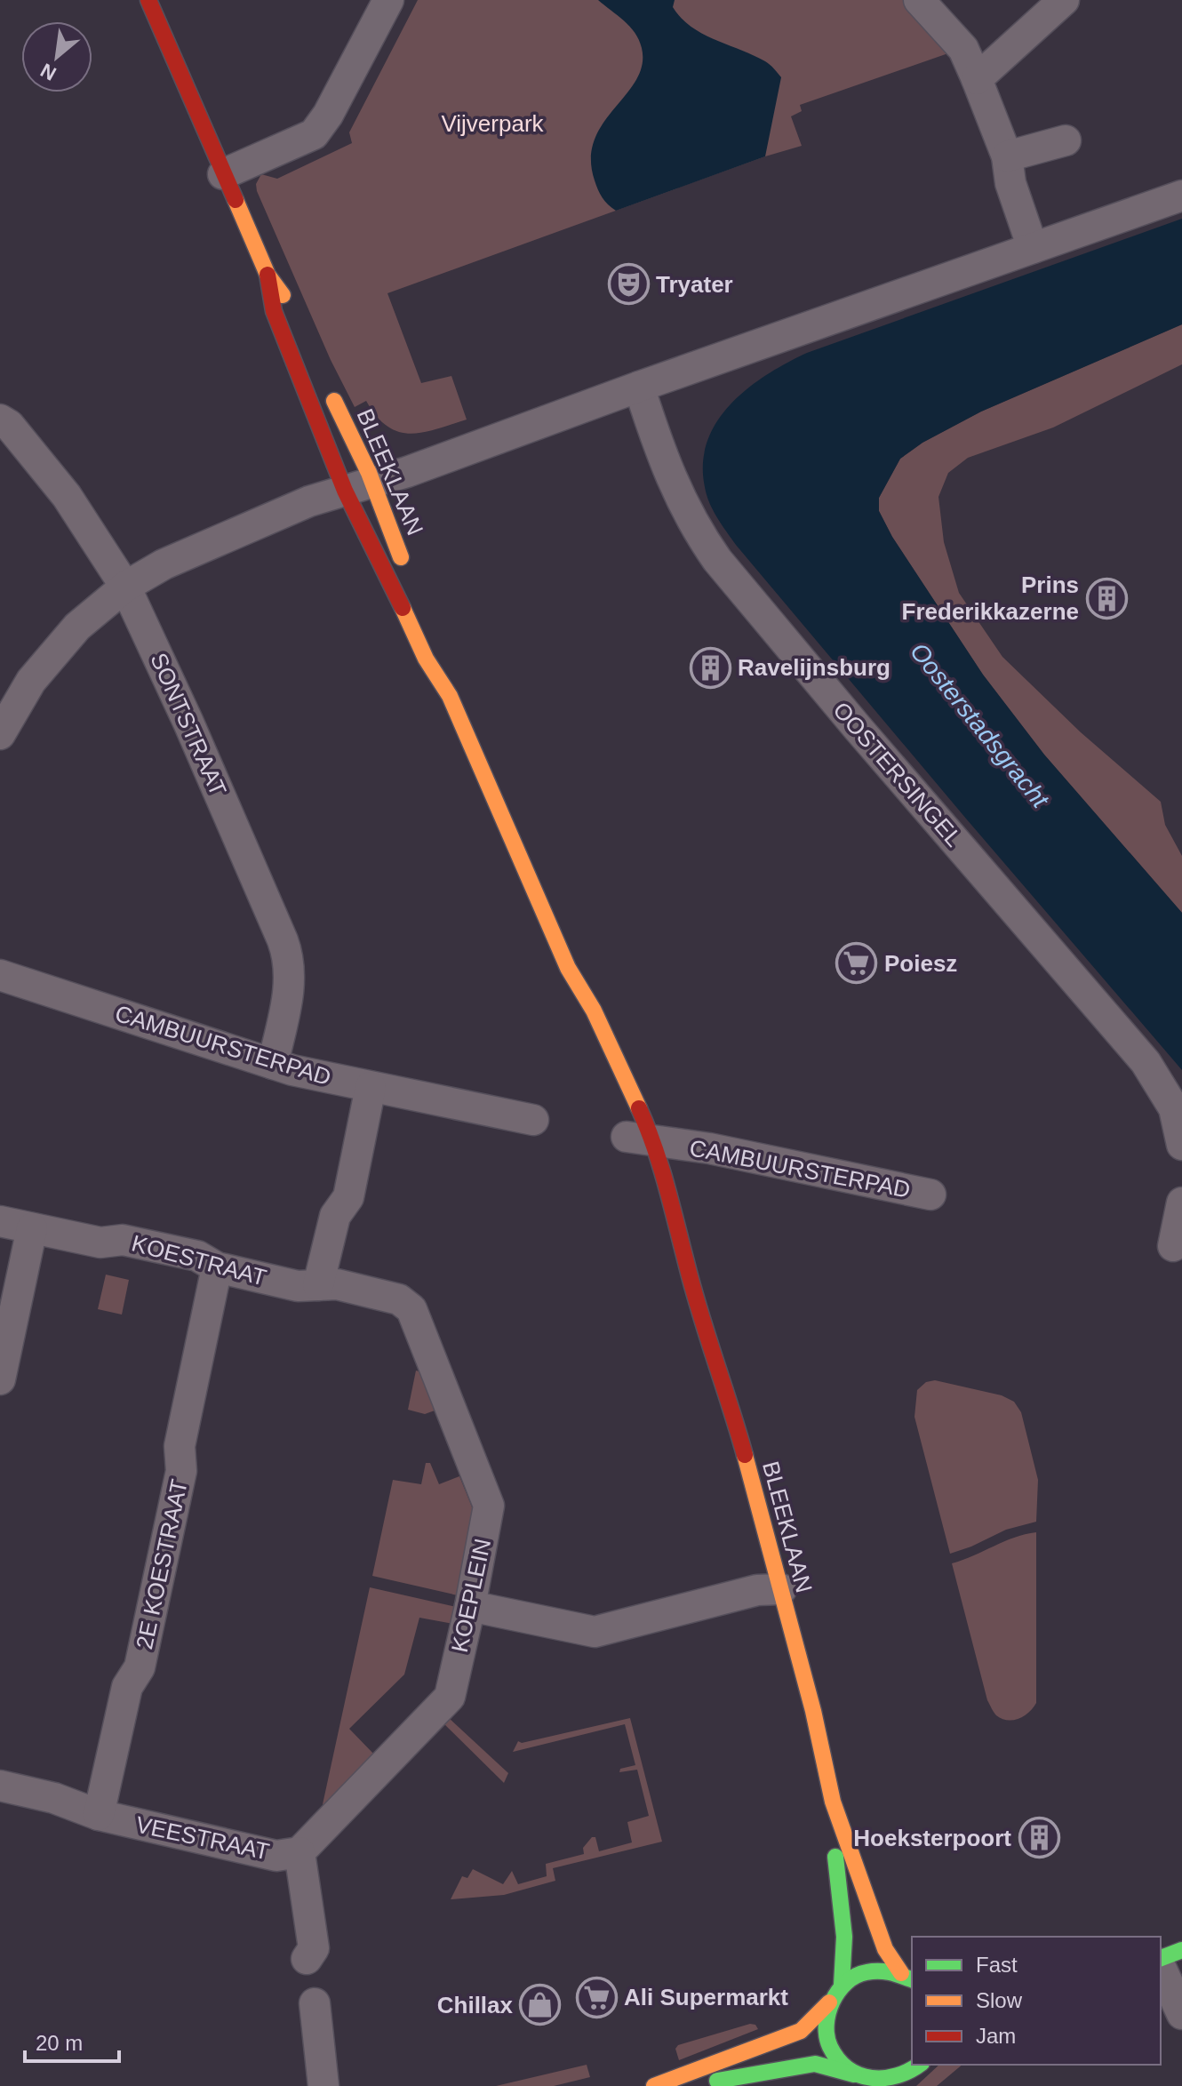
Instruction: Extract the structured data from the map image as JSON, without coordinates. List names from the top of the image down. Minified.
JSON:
{"streets":{"street":["BLEEKLAAN","SONTSTRAAT","OOSTERSINGEL","CAMBUURSTERPAD","KOESTRAAT","2E KOESTRAAT","KOEPLEIN","VEESTRAAT"]},"crossings":[["BLEEKLAAN","CAMBUURSTERPAD"],["SONTSTRAAT","CAMBUURSTERPAD"],["KOESTRAAT","2E KOESTRAAT"],["KOESTRAAT","KOEPLEIN"],["2E KOESTRAAT","VEESTRAAT"],["KOEPLEIN","VEESTRAAT"]],"water":["Oosterstadsgracht"],"parks":["Vijverpark"],"places":{"theatre":["Tryater"],"building":["Prins Frederikkazerne","Ravelijnsburg","Hoeksterpoort"],"supermarket":["Poiesz","Ali Supermarkt"],"shop":["Chillax"]},"legend":["Fast","Slow","Jam"],"scale_bar":"20 m","north":"bottom left"}
